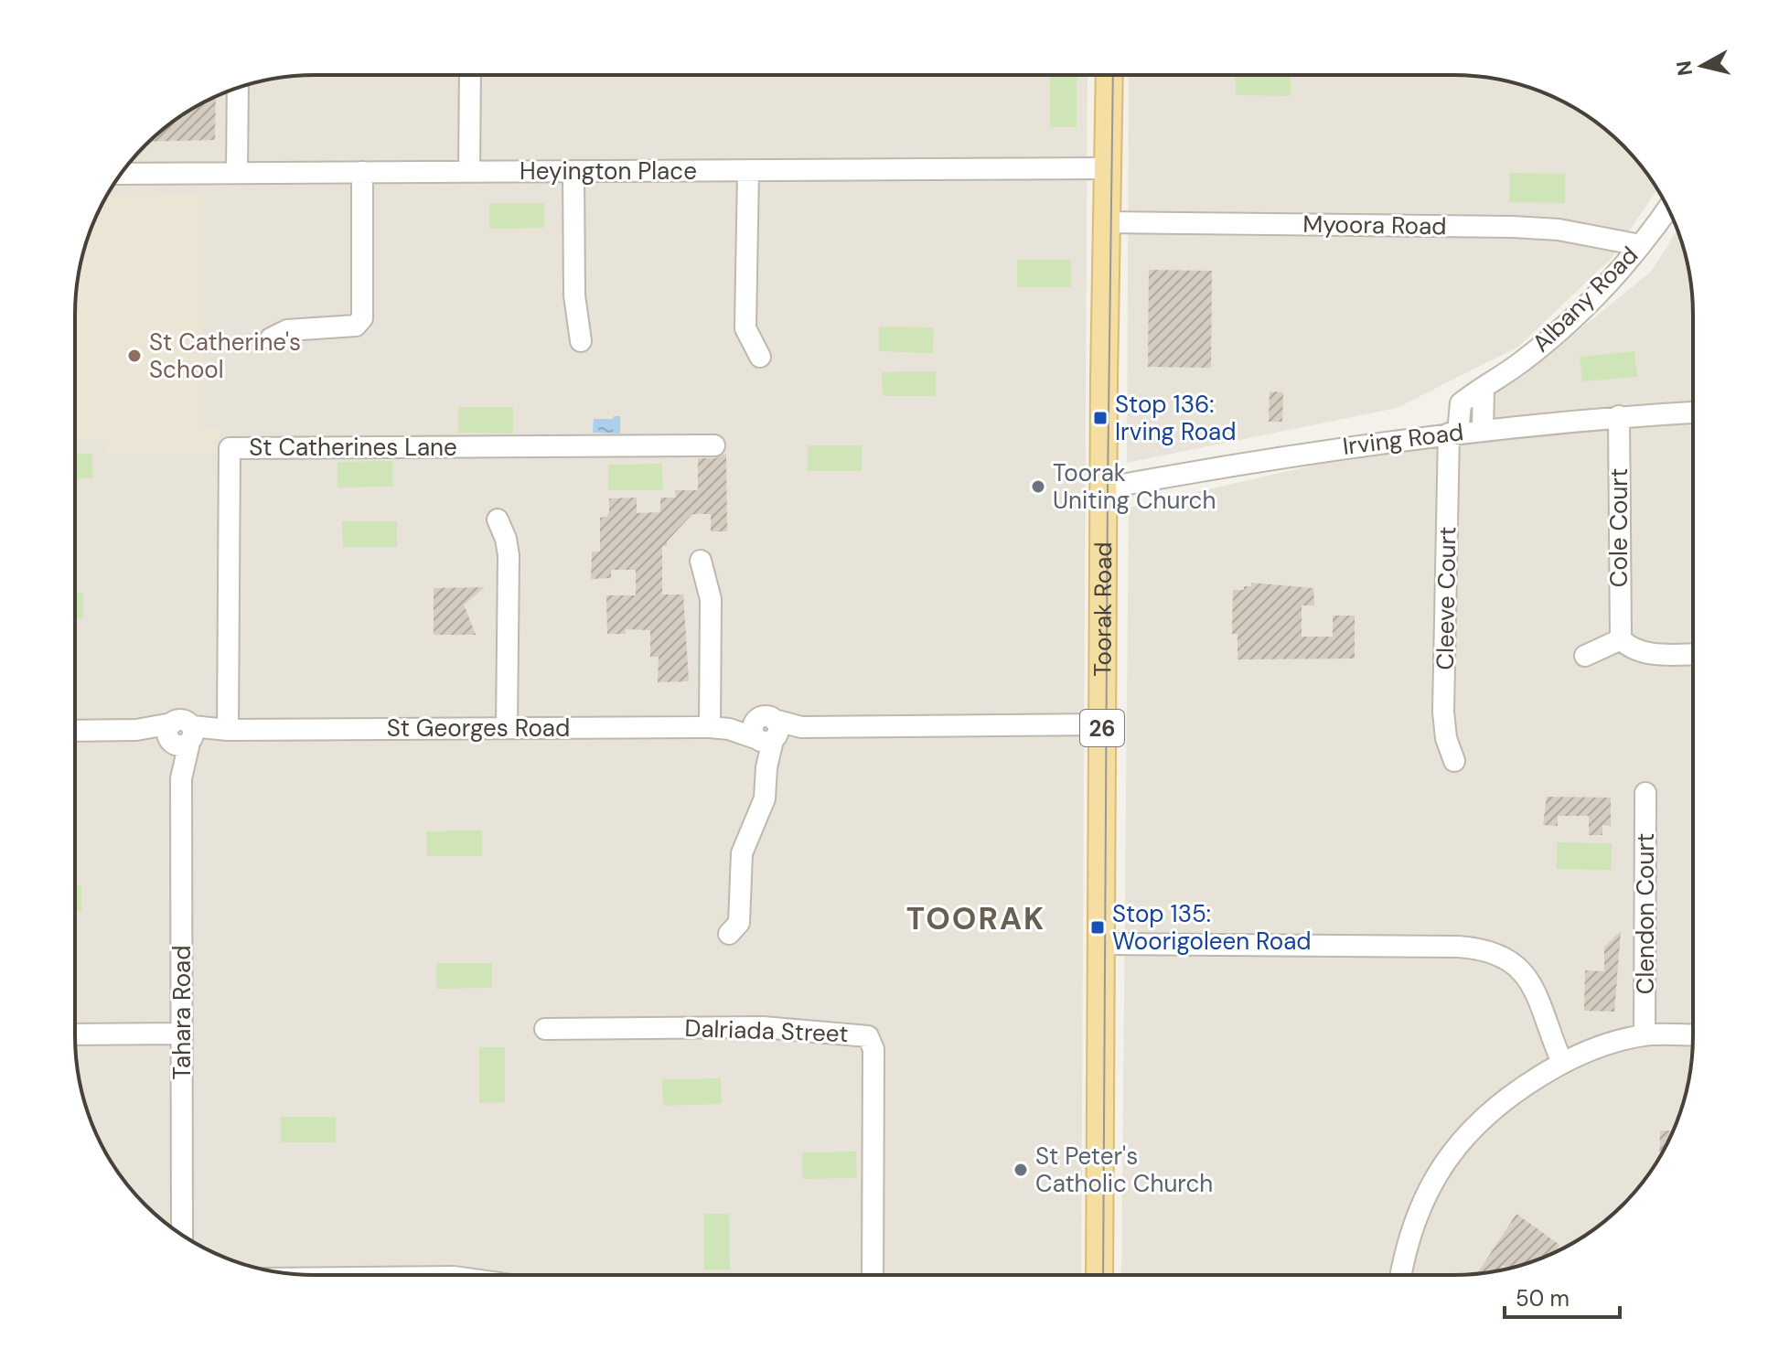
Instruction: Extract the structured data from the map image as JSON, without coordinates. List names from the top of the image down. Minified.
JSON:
{"streets":{"main road":["Toorak Road","26"],"street":["Heyington Place","Myoora Road","Albany Road","Irving Road","St Catherines Lane","Cole Court","Cleeve Court","St Georges Road","Clendon Court","Tahara Road","Dalriada Street"]},"crossings":[["Heyington Place","Toorak Road"],["Myoora Road","Albany Road"],["Myoora Road","Toorak Road"],["Albany Road","Irving Road"],["Albany Road","Cleeve Court"],["Irving Road","Cole Court"],["Irving Road","Cleeve Court"],["Irving Road","Toorak Road"],["St Catherines Lane","St Georges Road"],["Toorak Road","St Georges Road"],["St Georges Road","Tahara Road"]],"districts":["TOORAK"],"places":{"other":["St Catherine's School","Toorak Uniting Church","St Peter's Catholic Church"],"transit":["Stop 136: Irving Road","Stop 135: Woorigoleen Road"]},"scale_bar":"50 m","north":"left"}
